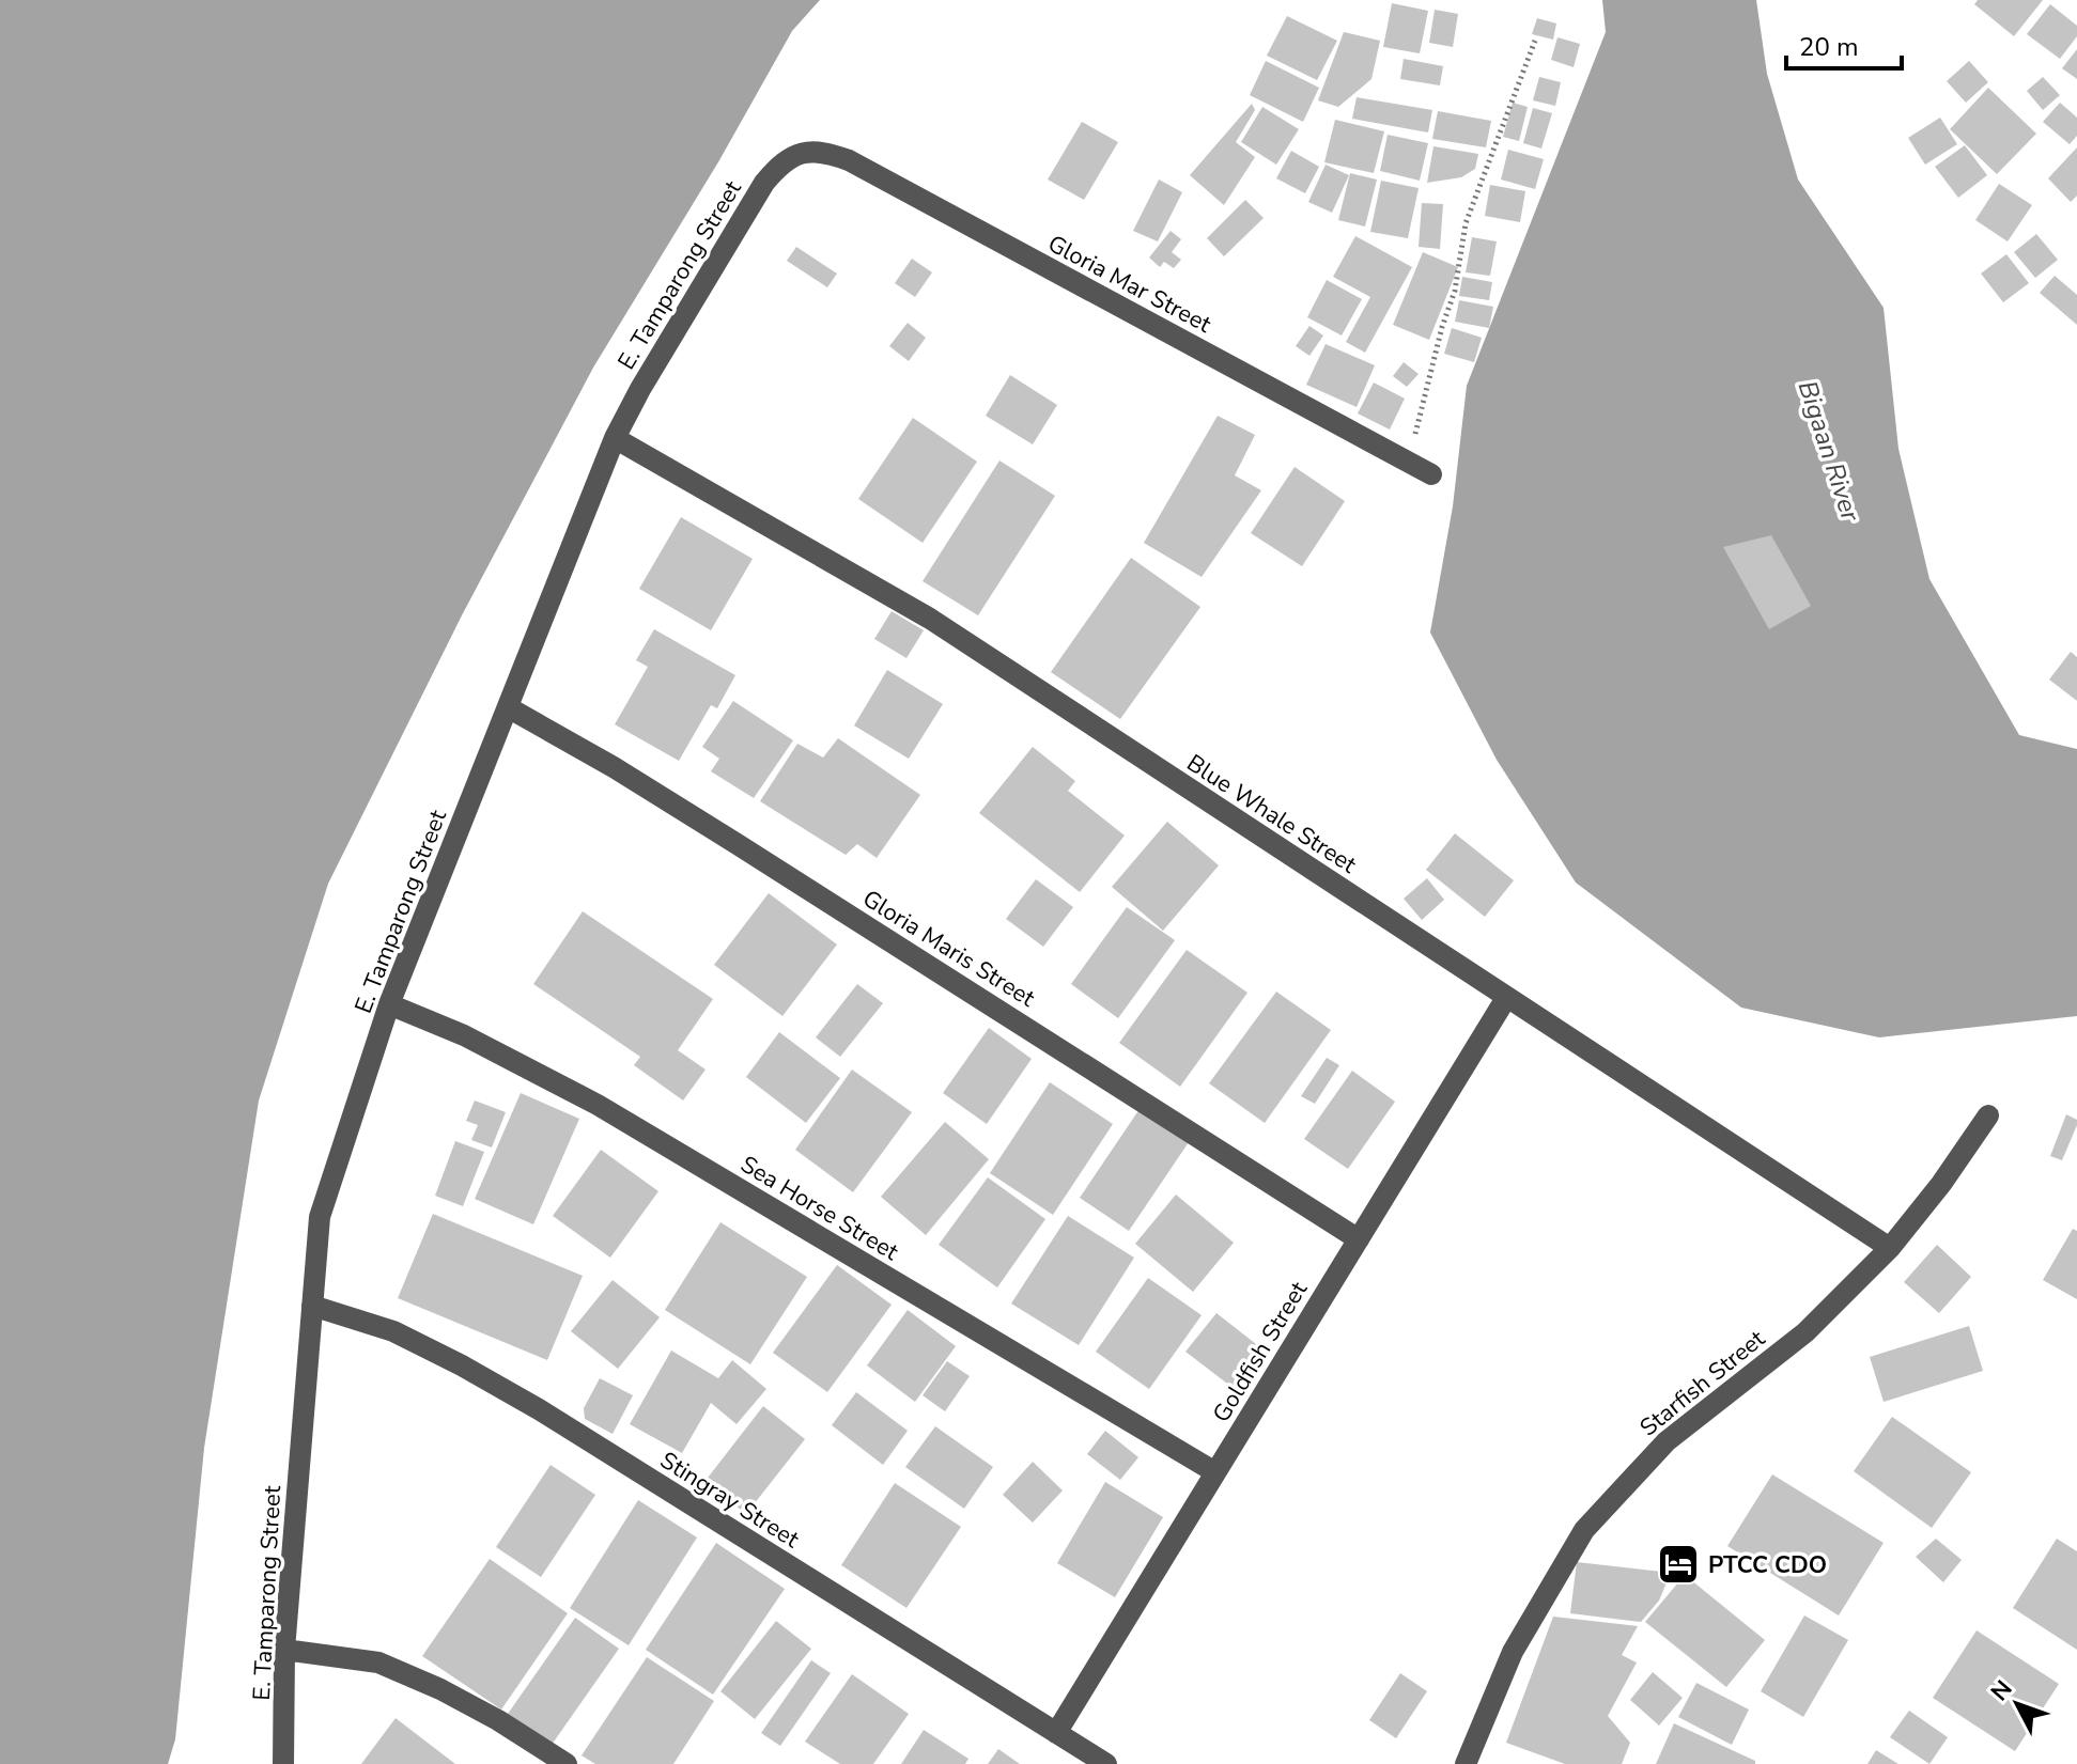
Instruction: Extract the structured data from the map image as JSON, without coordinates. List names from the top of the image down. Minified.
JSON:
{"streets":{"street":["E. Tamparong Street","Gloria Mar Street","Blue Whale Street","Gloria Maris Street","Sea Horse Street","Goldfish Street","Starfish Street","Stingray Street"]},"crossings":[["E. Tamparong Street","Gloria Mar Street"],["E. Tamparong Street","Blue Whale Street"],["E. Tamparong Street","Gloria Maris Street"],["E. Tamparong Street","Sea Horse Street"],["E. Tamparong Street","Stingray Street"],["Blue Whale Street","Goldfish Street"],["Blue Whale Street","Starfish Street"],["Gloria Maris Street","Goldfish Street"],["Sea Horse Street","Goldfish Street"],["Goldfish Street","Stingray Street"]],"water":["Bigaan River"],"places":{"hotel":["PTCC CDO"]},"scale_bar":"20 m","north":"top left"}
